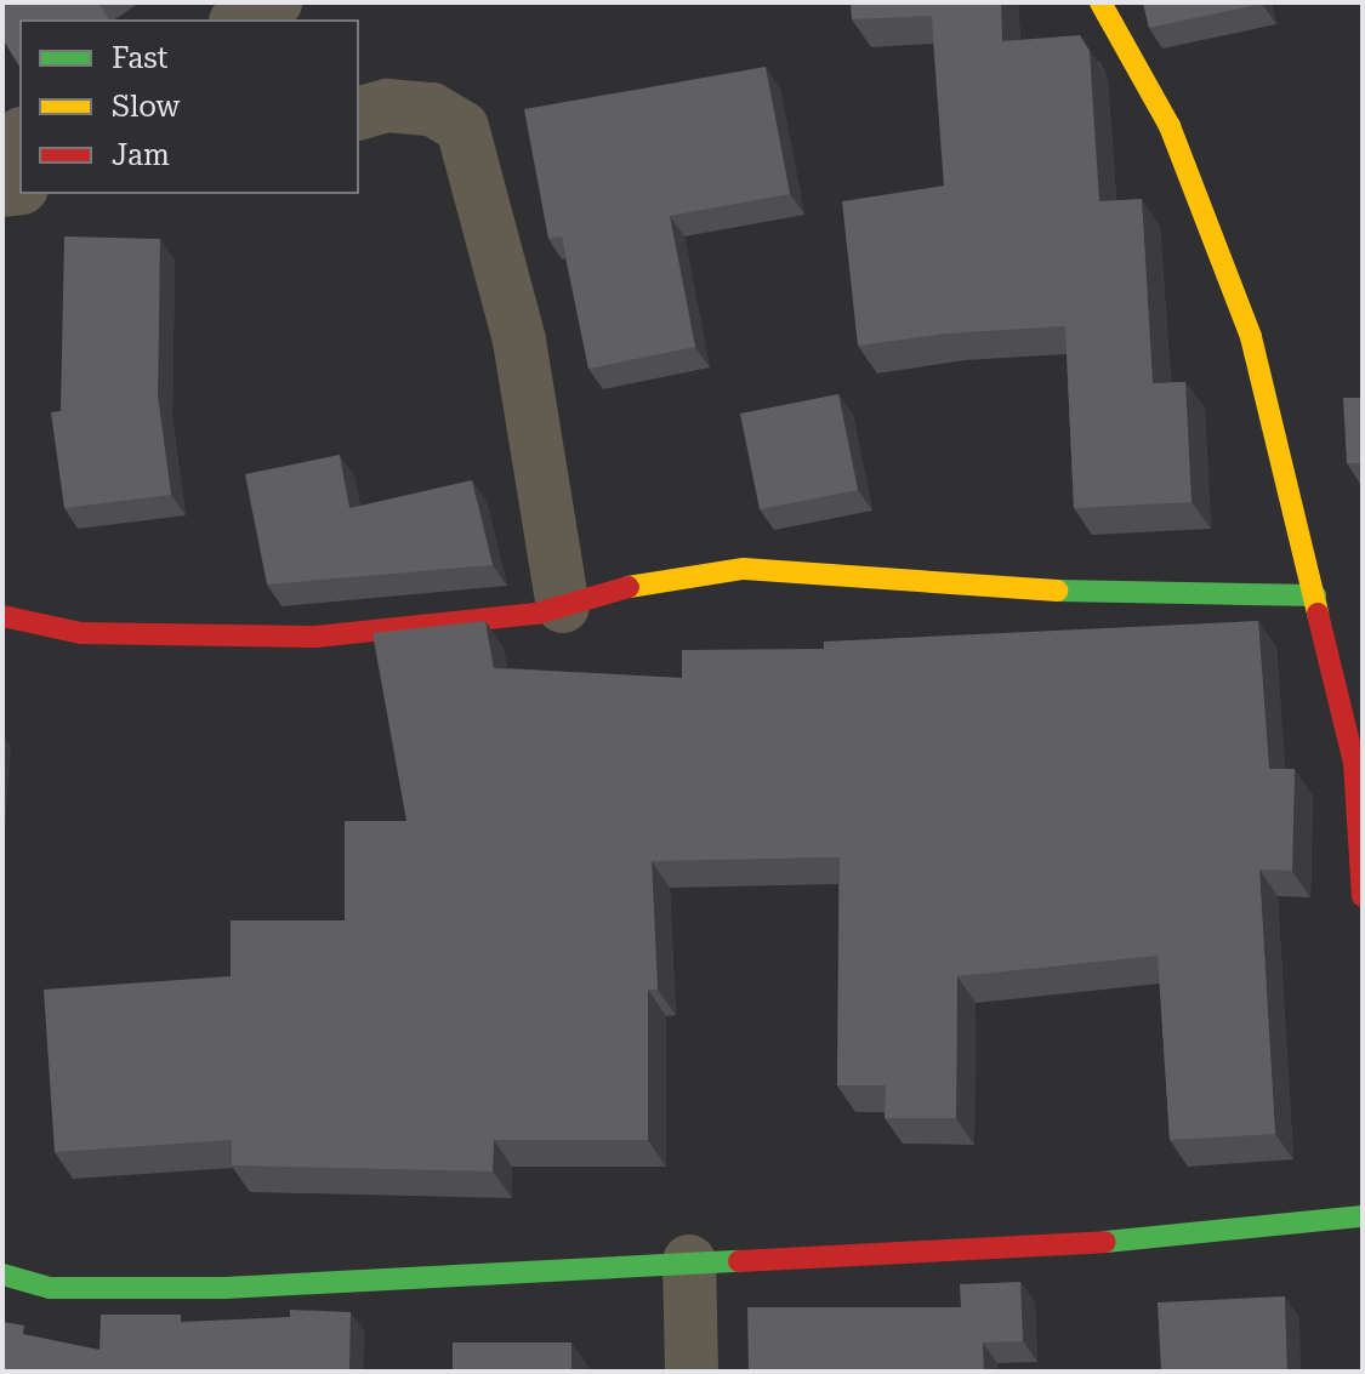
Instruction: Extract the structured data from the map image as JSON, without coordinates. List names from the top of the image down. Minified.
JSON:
{"legend":["Fast","Slow","Jam"]}
